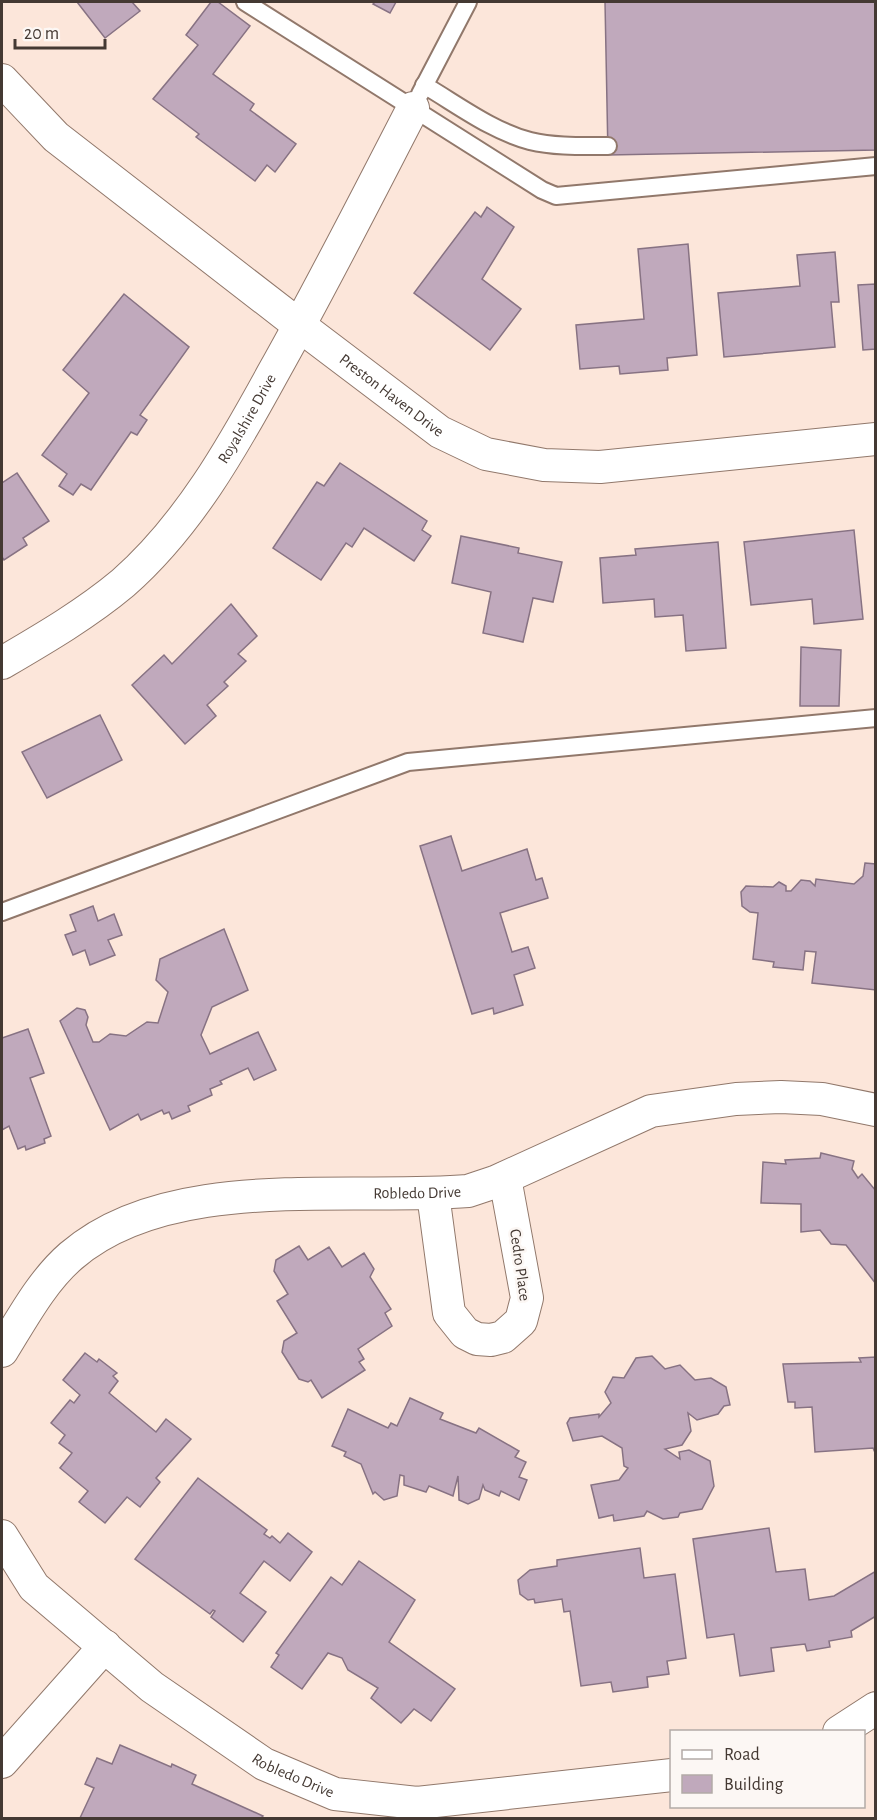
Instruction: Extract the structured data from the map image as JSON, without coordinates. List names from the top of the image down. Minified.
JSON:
{"streets":{"street":["Preston Haven Drive","Royalshire Drive","Robledo Drive","Cedro Place"]},"crossings":[["Preston Haven Drive","Royalshire Drive"],["Robledo Drive","Cedro Place"]],"legend":["Road","Building"],"scale_bar":"20 m"}
